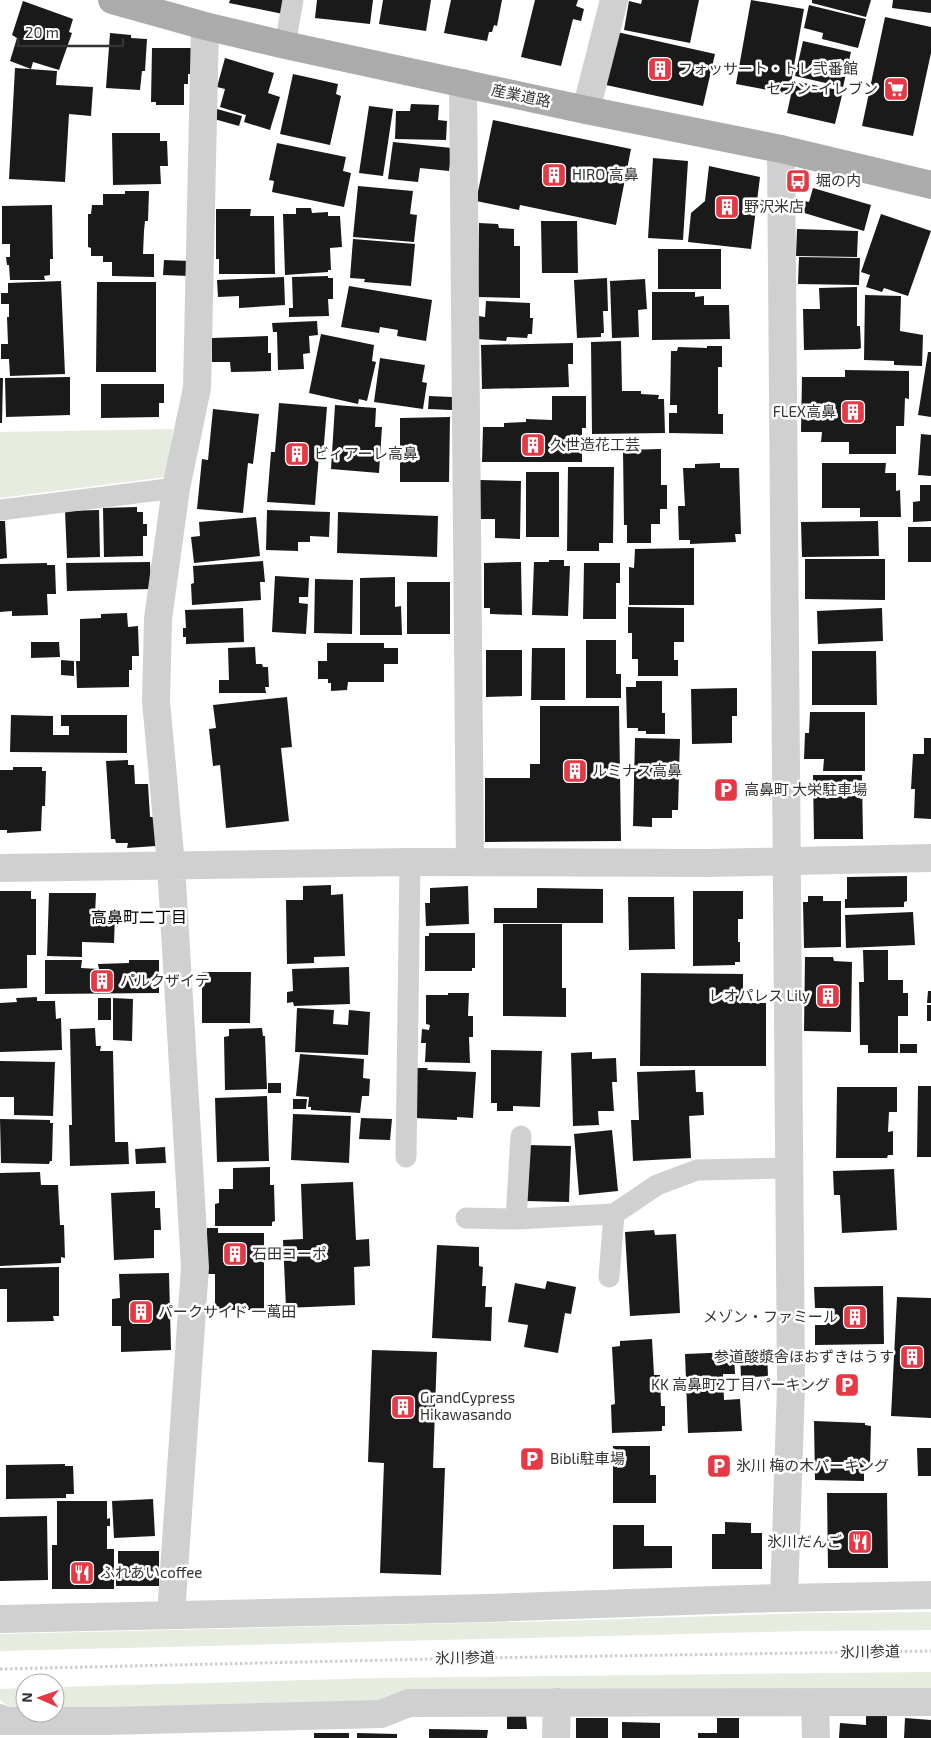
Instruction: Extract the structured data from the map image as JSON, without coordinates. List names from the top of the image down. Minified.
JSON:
{"streets":{"main road":["産業道路"],"path":["氷川参道"]},"districts":["高鼻町二丁目"],"places":{"building":["フォッサート・トレ弐番館","HIRO 高鼻","野沢米店","FLEX高鼻","久世造花工芸","ビィアーレ高鼻","ルミナス高鼻","パルクザイテ","レオパレス Lily","石田コーポ","パークサイド 一萬田","メゾン・ファミール","参道酸漿舎ほおずきはうす","GrandCypress Hikawasando"],"supermarket":["セブン-イレブン"],"bus stop":["堀の内"],"parking":["高鼻町 大栄駐車場","KK 高鼻町2丁目パーキング","Bibli駐車場","氷川 梅の木パーキング"],"restaurant":["氷川だんご","ふれあいcoffee"]},"scale_bar":"20 m","north":"left"}
